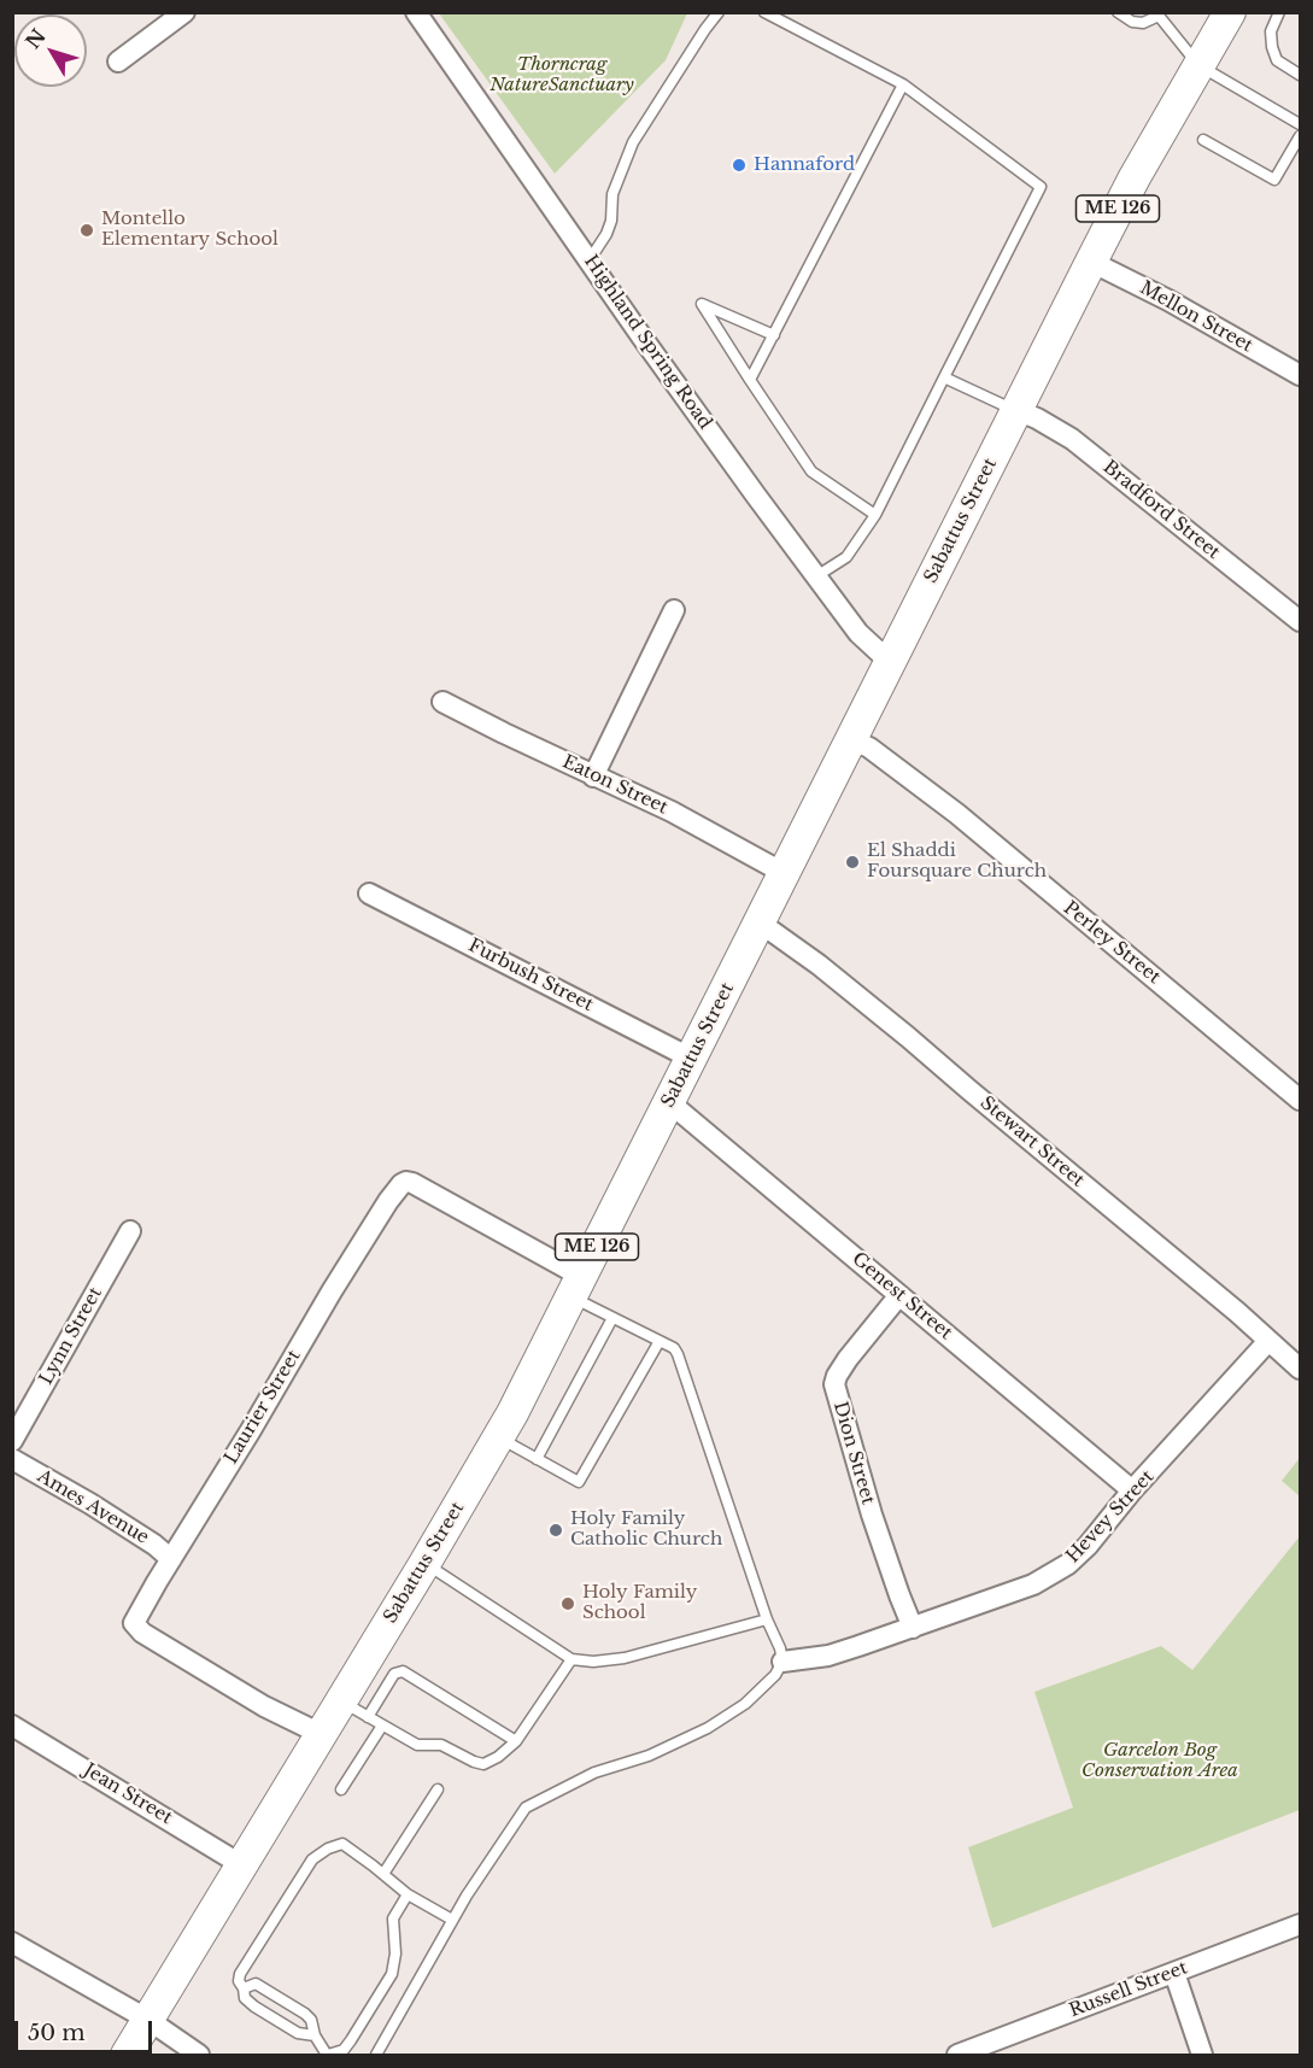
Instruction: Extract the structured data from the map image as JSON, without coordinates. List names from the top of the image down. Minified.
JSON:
{"streets":{"main road":["ME 126","Sabattus Street"],"street":["Mellon Street","Highland Spring Road","Bradford Street","Eaton Street","Perley Street","Furbush Street","Stewart Street","Genest Street","Lynn Street","Laurier Street","Dion Street","Ames Avenue","Hevey Street","Jean Street","Russell Street"]},"crossings":[["Mellon Street","Sabattus Street"],["Highland Spring Road","Sabattus Street"],["Bradford Street","Sabattus Street"],["Sabattus Street","Eaton Street"],["Sabattus Street","Perley Street"],["Sabattus Street","Furbush Street"],["Sabattus Street","Stewart Street"],["Sabattus Street","Genest Street"],["Sabattus Street","Laurier Street"],["Sabattus Street","Jean Street"],["Stewart Street","Hevey Street"],["Genest Street","Dion Street"],["Genest Street","Hevey Street"],["Laurier Street","Ames Avenue"],["Dion Street","Hevey Street"]],"parks":["Thorncrag NatureSanctuary","Garcelon Bog Conservation Area"],"places":["Hannaford","Montello Elementary School","El Shaddi Foursquare Church","Holy Family Catholic Church","Holy Family School"],"scale_bar":"50 m","north":"top left"}
